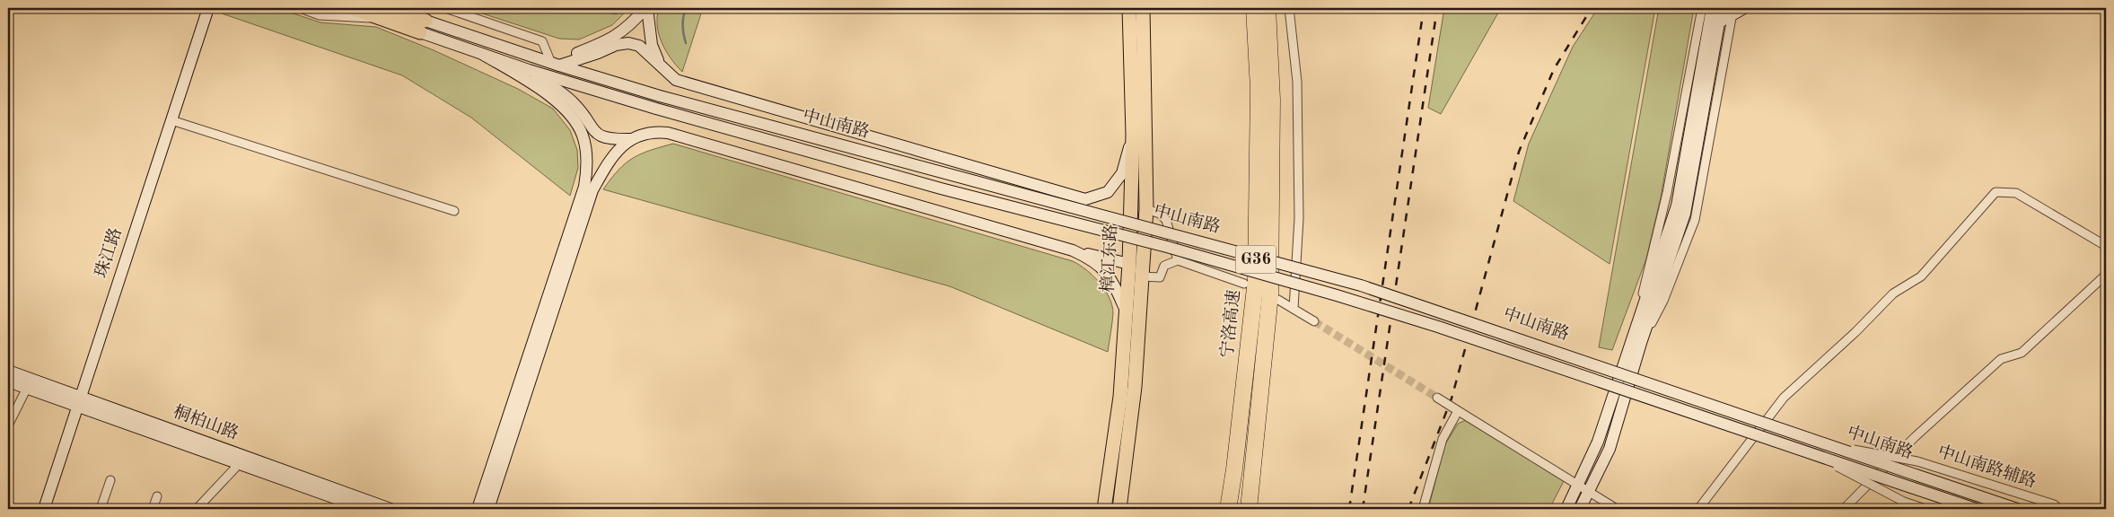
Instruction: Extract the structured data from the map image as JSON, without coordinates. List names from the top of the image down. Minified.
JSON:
{"streets":{"highway":["G36","宁洛高速"],"main road":["中山南路","珠江路","樟江东路","桐柏山路"],"street":["中山南路辅路"]},"crossings":[["中山南路","中山南路辅路"],["珠江路","桐柏山路"]]}
